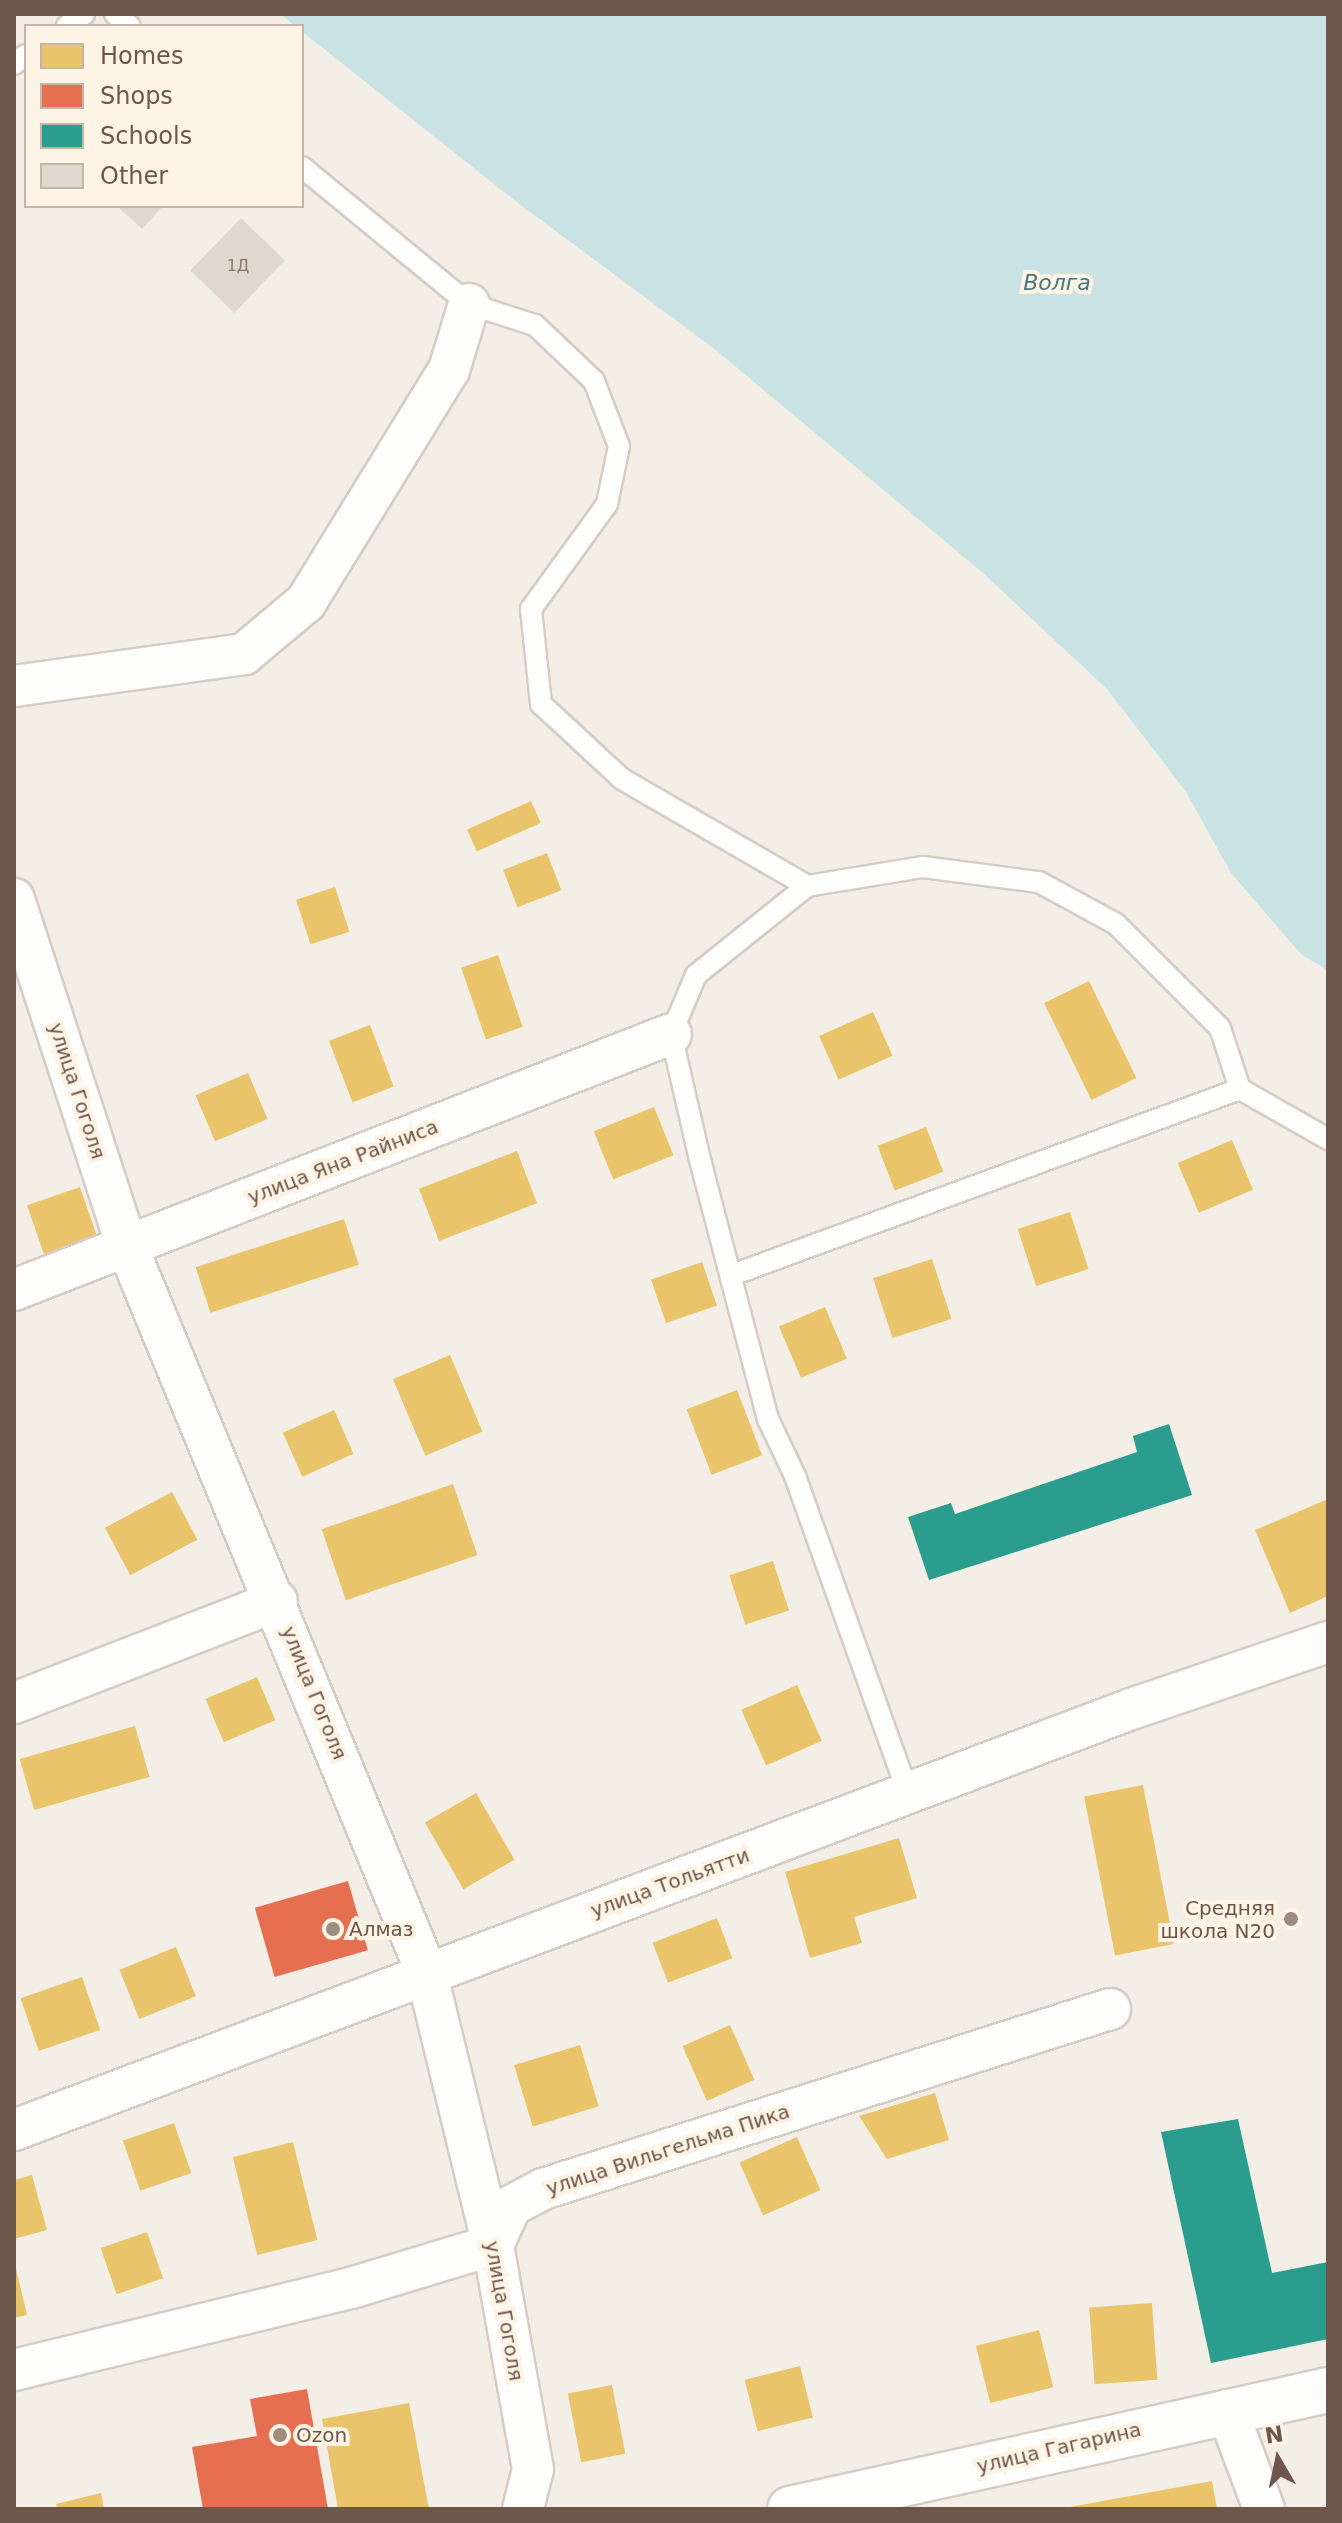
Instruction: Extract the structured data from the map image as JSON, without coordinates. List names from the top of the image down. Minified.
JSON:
{"streets":{"street":["улица Гоголя","улица Яна Райниса","улица Тольятти","улица Вильгельма Пика","улица Гагарина"]},"crossings":[["улица Гоголя","улица Яна Райниса"],["улица Гоголя","улица Тольятти"],["улица Гоголя","улица Вильгельма Пика"]],"water":["Волга"],"places":["Средняя школа N20","Алмаз","Ozon"],"house_numbers":["1Д"],"legend":["Homes","Shops","Schools","Other"],"north":"top"}
